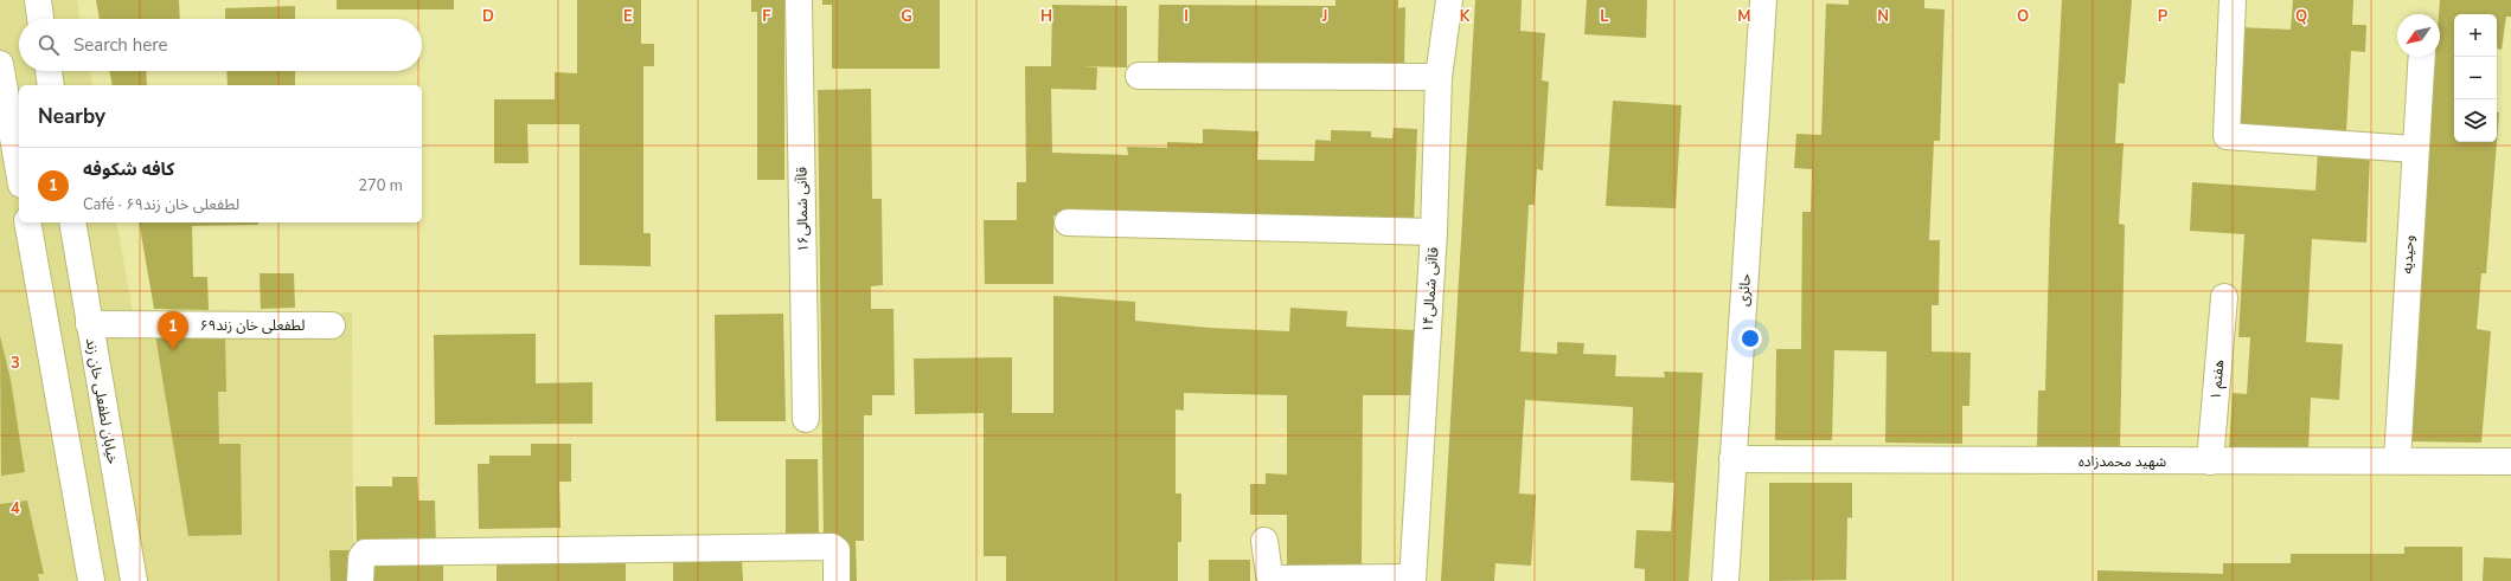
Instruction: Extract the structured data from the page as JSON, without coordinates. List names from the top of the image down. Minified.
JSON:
{"streets":{"street":["قاآنی شمالی۱۶","وحیدیه","قاآنی شمالی۱۴","حائری","لطفعلی خان زند۶۹","هفتم ۱","خیابان لطفعلی خان زند","شهید محمدزاده"]},"crossings":[["وحیدیه","شهید محمدزاده"],["حائری","شهید محمدزاده"],["لطفعلی خان زند۶۹","خیابان لطفعلی خان زند"],["هفتم ۱","شهید محمدزاده"]],"north":"bottom left","page":{"map_buttons":["+","−"],"search":"Search here","heading":"Nearby","list":[{"mark":"1","name":"کافه شکوفه","note":"Café · لطفعلی خان زند۶۹","value":"270 m"}],"pins":"1"},"grid":{"columns":["D","E","F","G","H","I","J","K","L","M","N","O","P","Q"],"rows":["3","4"]}}
